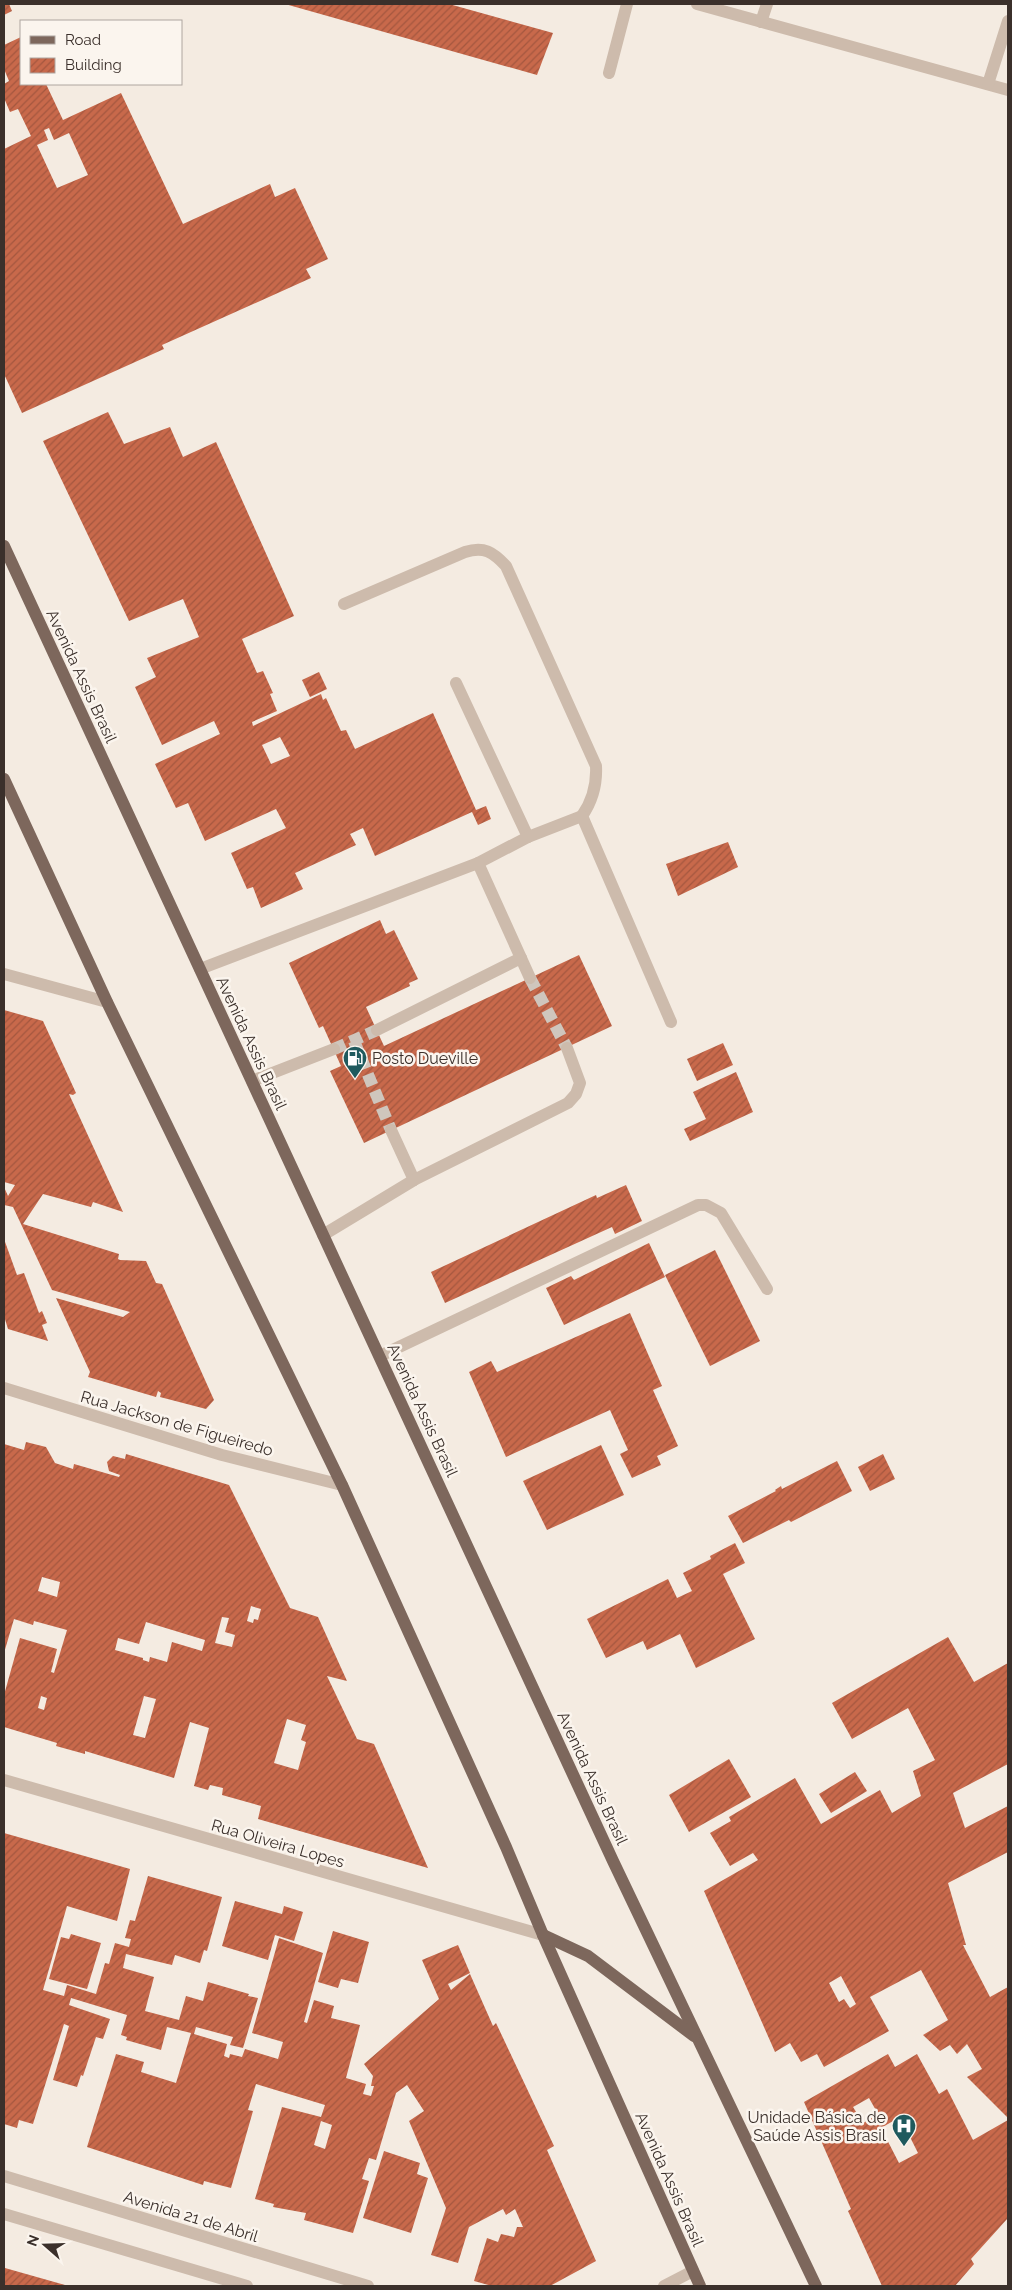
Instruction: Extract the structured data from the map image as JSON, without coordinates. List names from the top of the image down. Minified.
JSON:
{"streets":{"main road":["Avenida Assis Brasil"],"street":["Rua Jackson de Figueiredo","Rua Oliveira Lopes","Avenida 21 de Abril"]},"crossings":[["Avenida Assis Brasil","Rua Jackson de Figueiredo"],["Avenida Assis Brasil","Rua Oliveira Lopes"]],"places":{"fuel station":["Posto Dueville"],"hospital":["Unidade Básica de Saúde Assis Brasil"]},"legend":["Road","Building"],"north":"left"}
